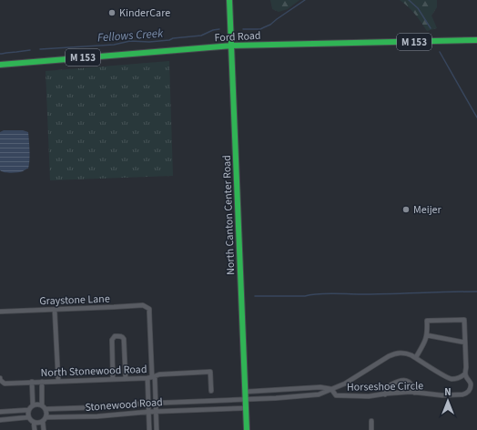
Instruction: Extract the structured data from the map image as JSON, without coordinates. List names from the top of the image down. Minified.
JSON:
{"streets":{"main road":["Ford Road","M 153","North Canton Center Road"],"street":["Graystone Lane","North Stonewood Road","Horseshoe Circle","Stonewood Road"]},"crossings":[["Ford Road","North Canton Center Road"],["North Canton Center Road","Horseshoe Circle"],["North Canton Center Road","Stonewood Road"],["Graystone Lane","North Stonewood Road"],["Horseshoe Circle","Stonewood Road"]],"water":["Fellows Creek"],"places":["KinderCare","Meijer"],"north":"top"}
